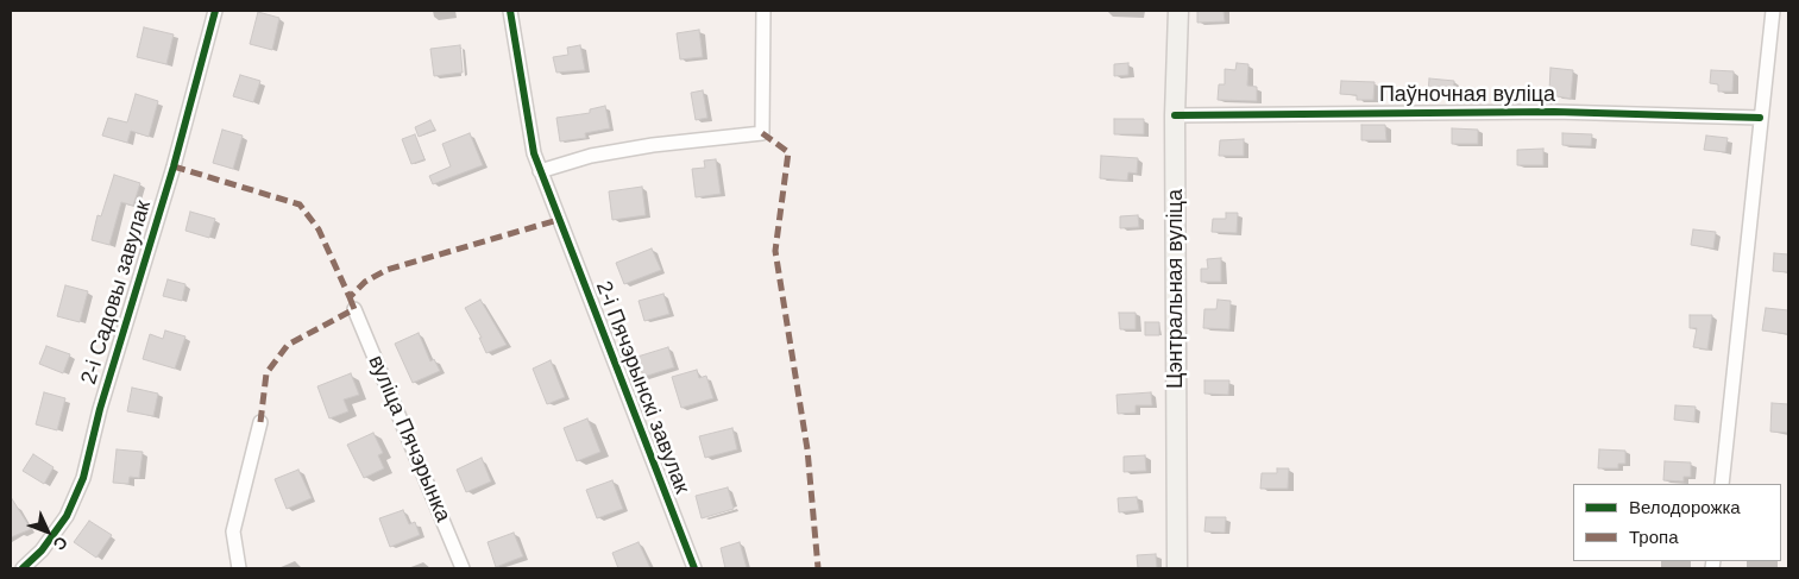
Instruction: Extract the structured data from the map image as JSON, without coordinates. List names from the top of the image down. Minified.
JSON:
{"streets":{"street":["Паўночная вуліца","Цэнтральная вуліца","2-і Садовы завулак","2-і Пячэрынскі завулак","вуліца Пячэрынка"]},"crossings":[["Паўночная вуліца","Цэнтральная вуліца"]],"legend":["Велодорожка","Тропа"],"north":"bottom right"}
